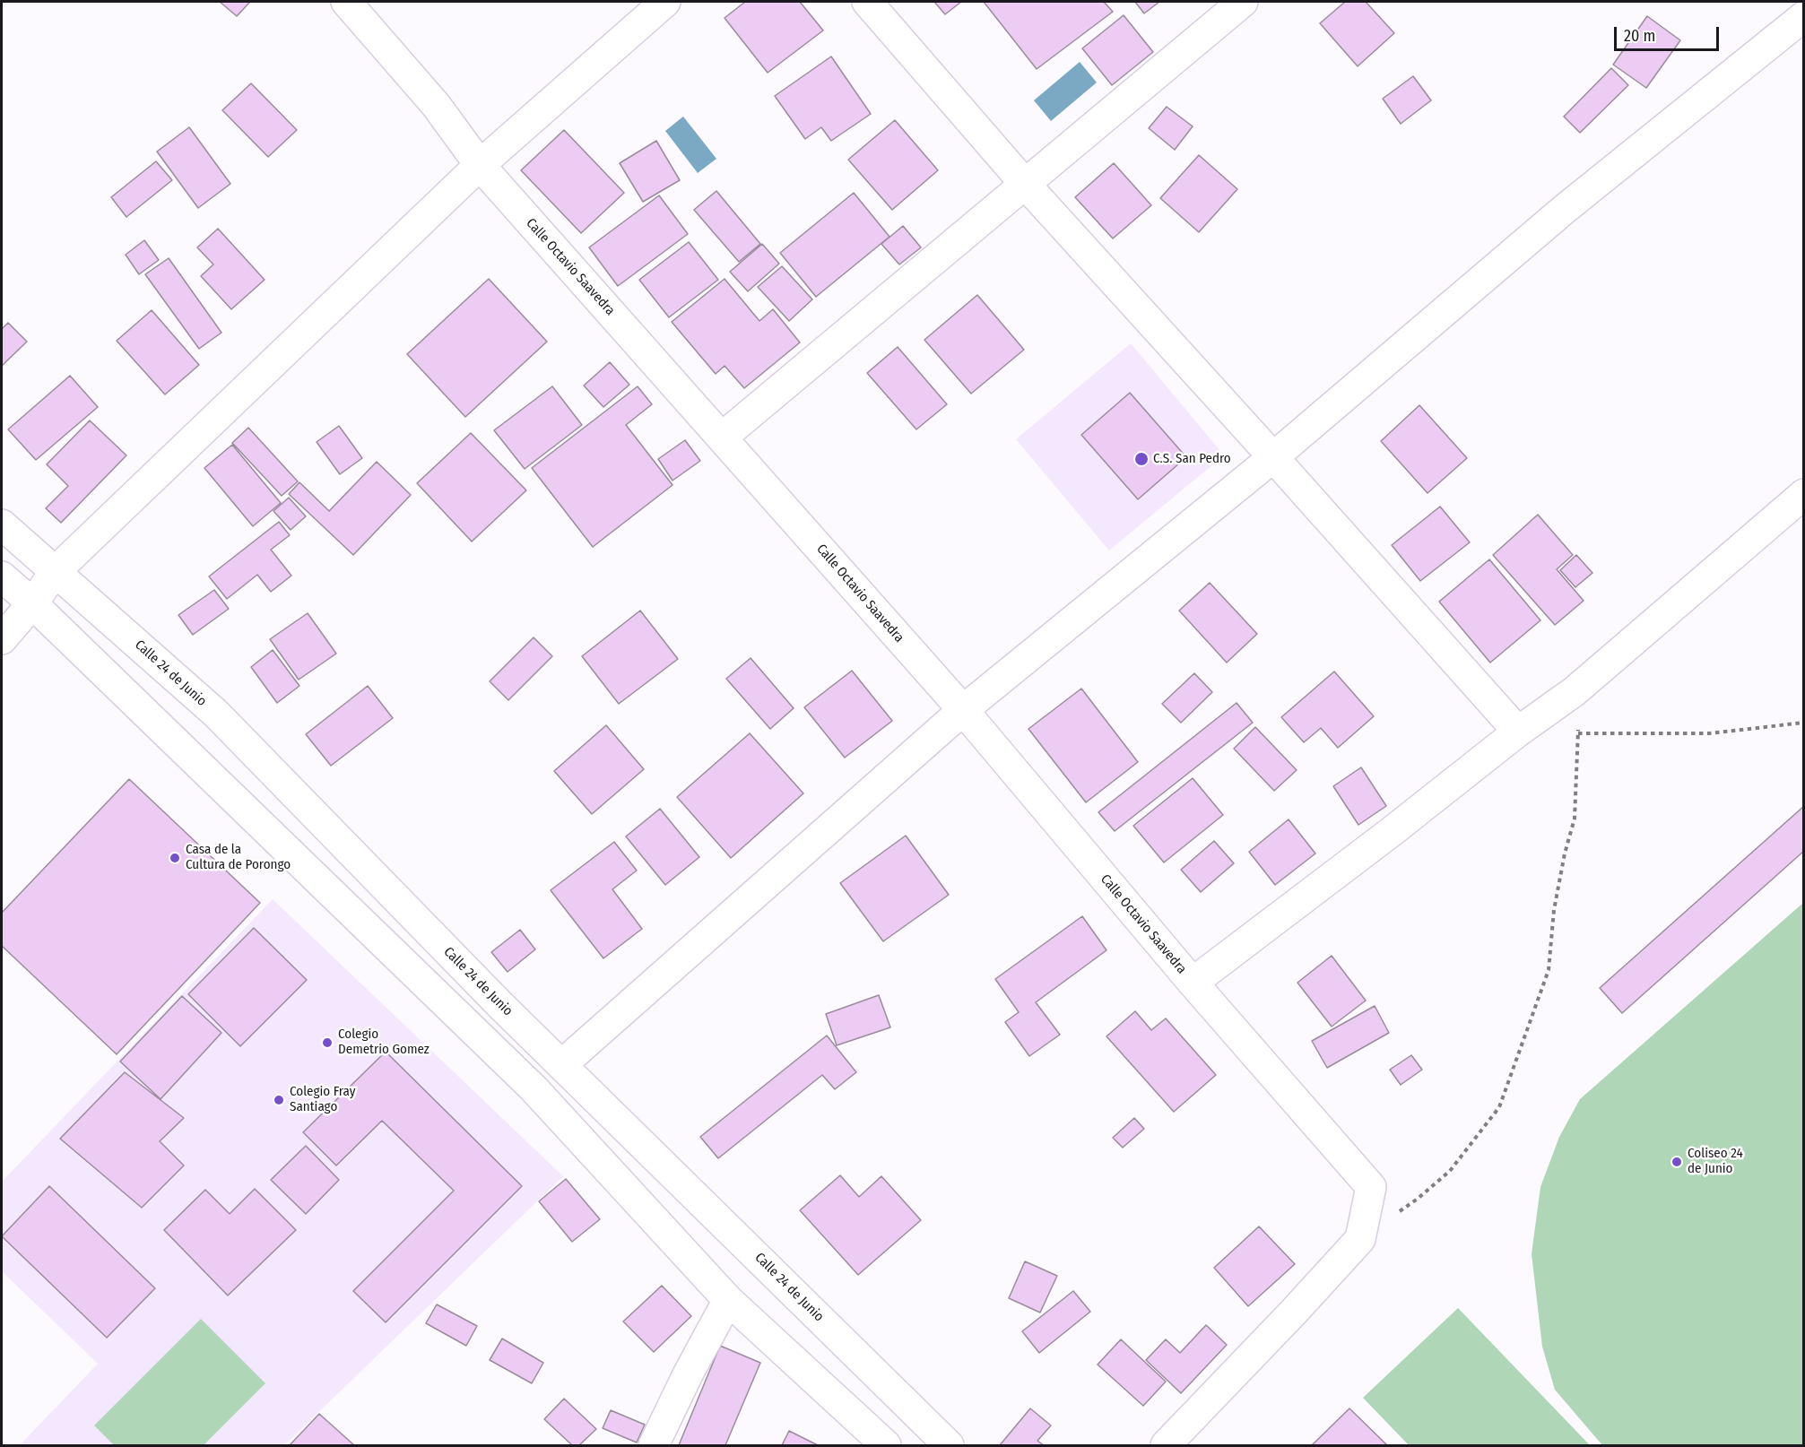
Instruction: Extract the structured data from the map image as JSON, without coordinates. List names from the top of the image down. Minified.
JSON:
{"streets":{"street":["Calle Octavio Saavedra","Calle 24 de Junio"]},"places":["C.S. San Pedro","Casa de la Cultura de Porongo","Colegio Demetrio Gomez","Colegio Fray Santiago","Coliseo 24 de Junio"],"scale_bar":"20 m"}
